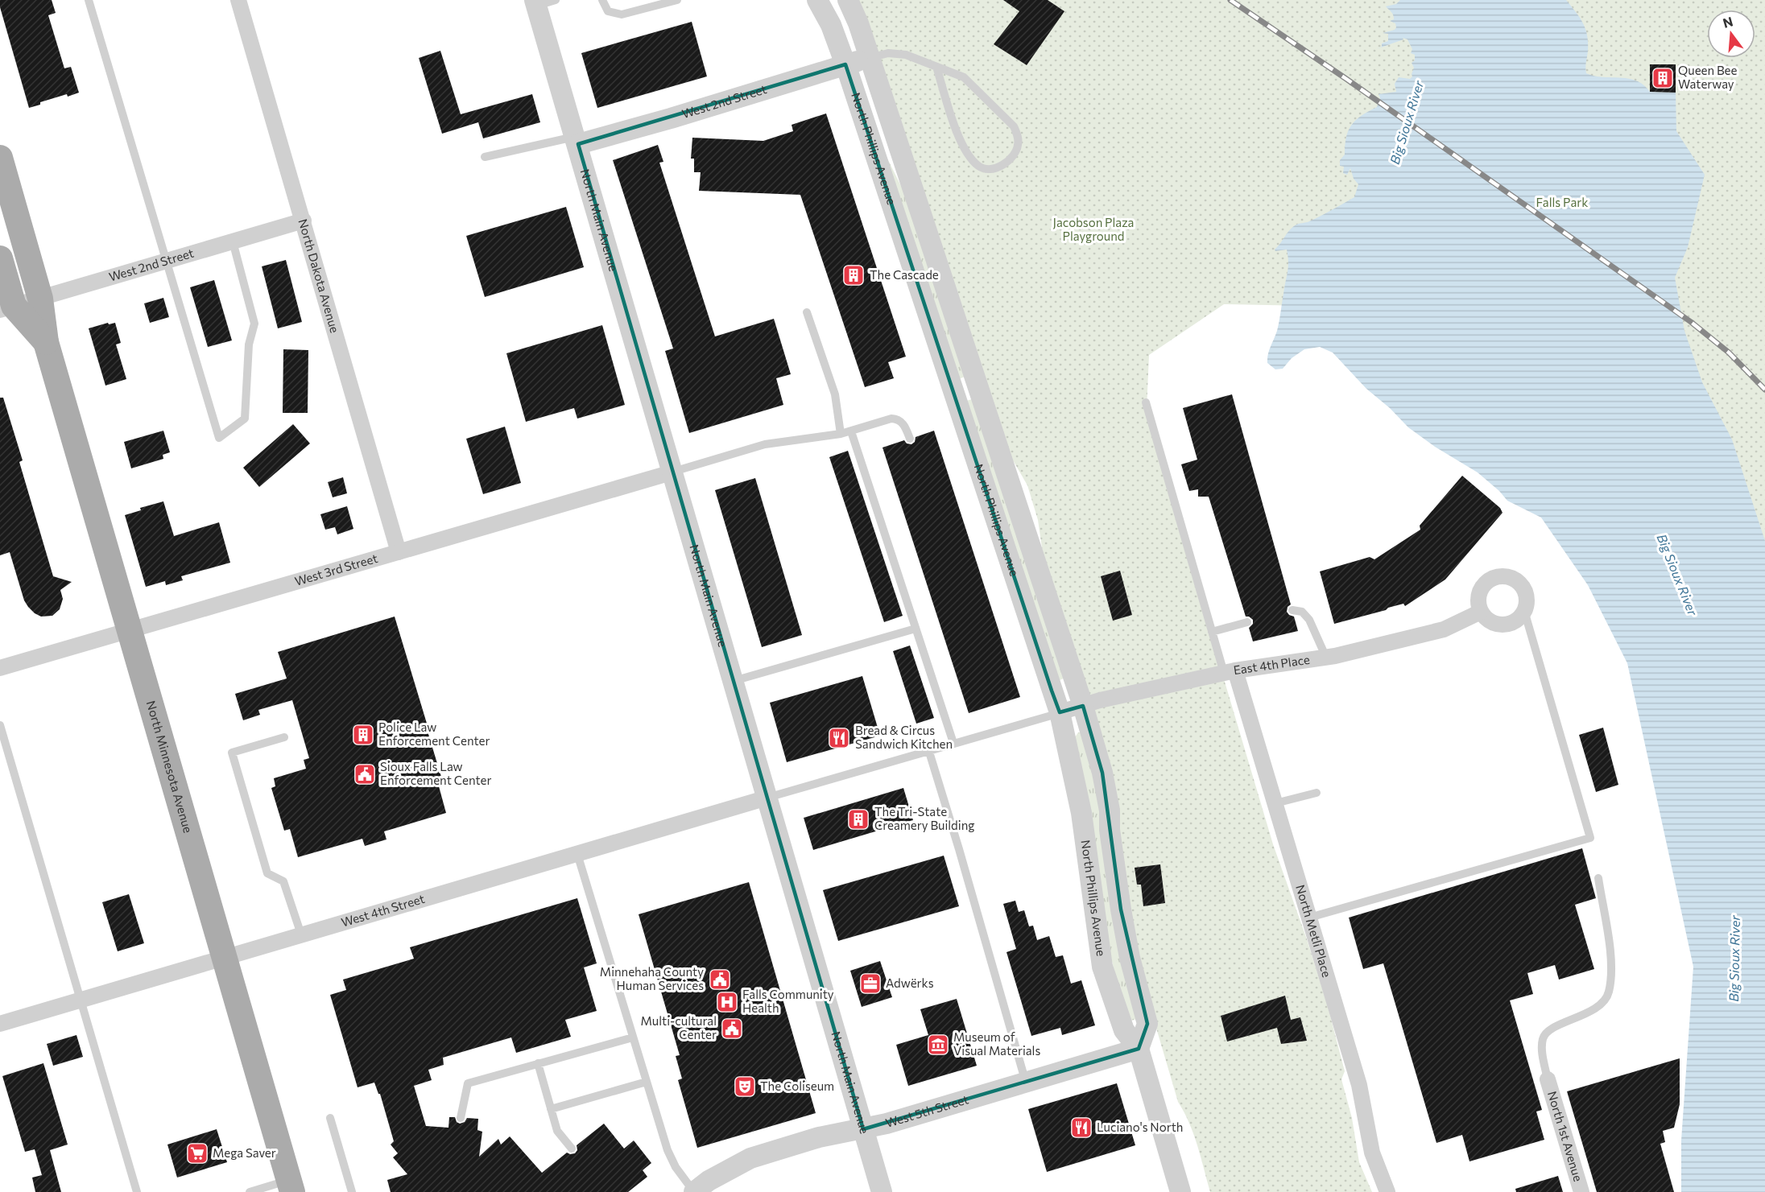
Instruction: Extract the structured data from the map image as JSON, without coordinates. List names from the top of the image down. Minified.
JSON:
{"streets":{"main road":["North Minnesota Avenue"],"street":["West 2nd Street","North Phillips Avenue","North Main Avenue","North Dakota Avenue","West 3rd Street","East 4th Place","West 4th Street","North Metli Place","West 5th Street","North 1st Avenue"]},"crossings":[["West 2nd Street","North Phillips Avenue"],["West 2nd Street","North Main Avenue"],["West 2nd Street","North Dakota Avenue"],["West 2nd Street","North Minnesota Avenue"],["North Phillips Avenue","East 4th Place"],["North Phillips Avenue","West 5th Street"],["North Main Avenue","West 3rd Street"],["North Main Avenue","West 4th Street"],["North Main Avenue","West 5th Street"],["North Dakota Avenue","West 3rd Street"],["West 3rd Street","North Minnesota Avenue"],["East 4th Place","North Metli Place"],["North Minnesota Avenue","West 4th Street"]],"water":["Big Sioux River"],"parks":["Falls Park","Jacobson Plaza Playground"],"places":{"building":["Queen Bee Waterway","The Cascade","Police Law Enforcement Center","The Tri-State Creamery Building"],"restaurant":["Bread & Circus Sandwich Kitchen","Luciano's North"],"public building":["Sioux Falls Law Enforcement Center","Minnehaha County Human Services","Multi-cultural Center"],"office":["Adwёrks"],"hospital":["Falls Community Health"],"museum":["Museum of Visual Materials"],"theatre":["The Coliseum"],"supermarket":["Mega Saver"]},"north":"top"}
